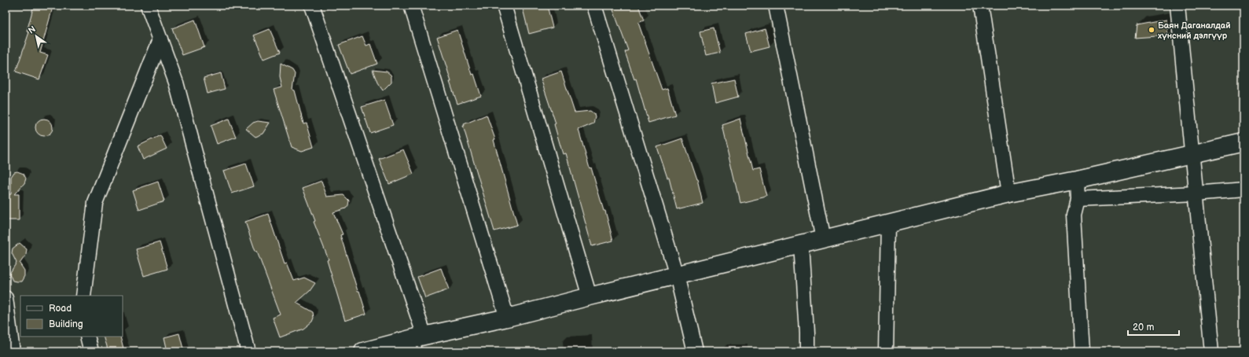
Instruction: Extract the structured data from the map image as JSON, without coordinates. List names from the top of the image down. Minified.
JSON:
{"places":["Баян Даганалдай хүнсний дэлгүүр"],"legend":["Road","Building"],"scale_bar":"20 m","north":"top left"}
